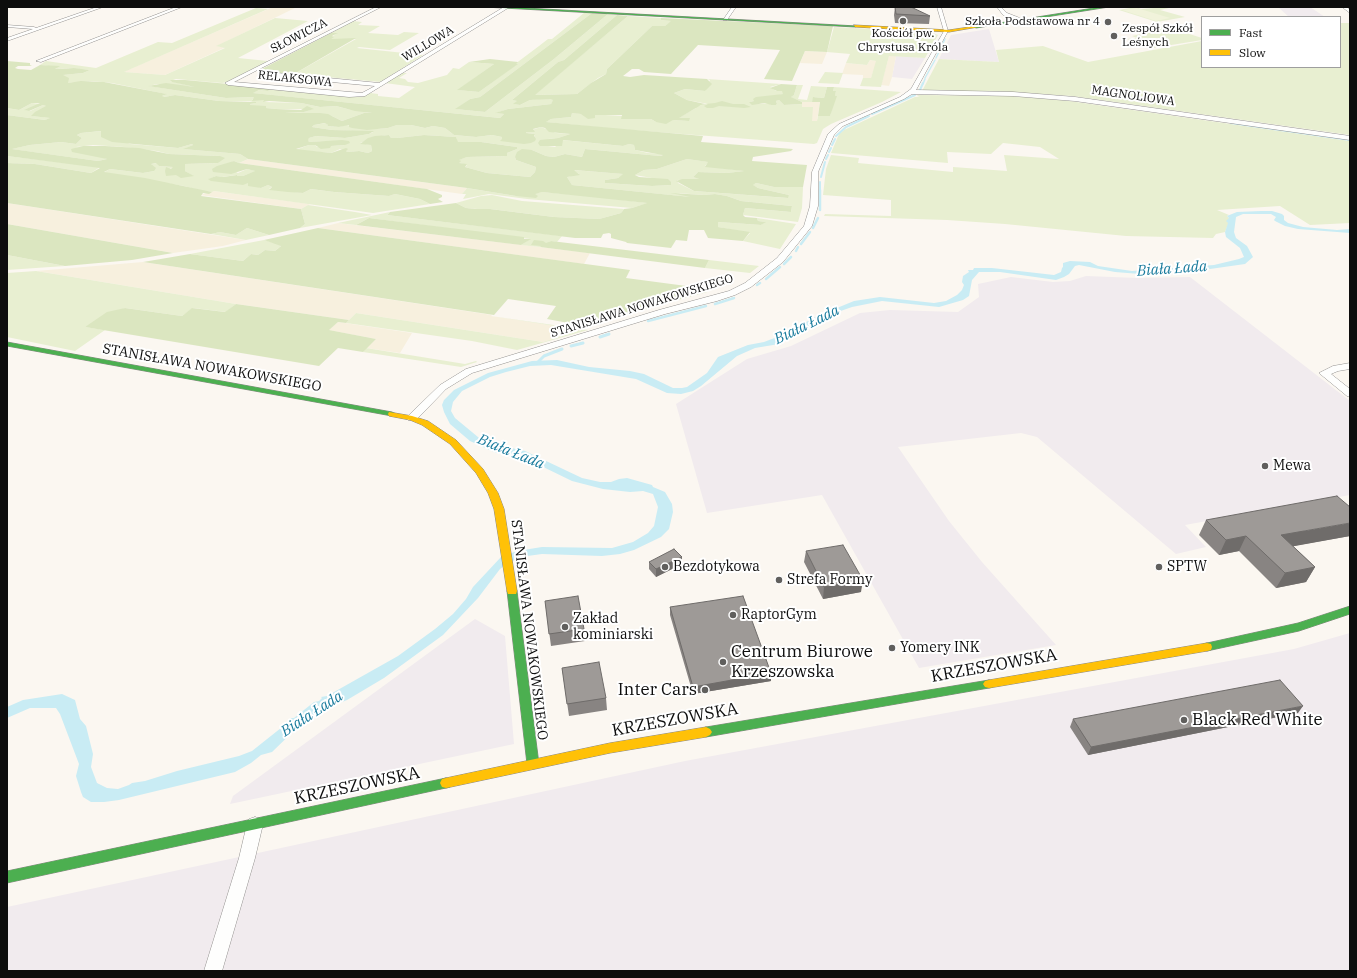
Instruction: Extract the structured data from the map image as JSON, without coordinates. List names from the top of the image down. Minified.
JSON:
{"streets":{"street":["SŁOWICZA","WILLOWA","RELAKSOWA","MAGNOLIOWA","STANISŁAWA NOWAKOWSKIEGO","KRZESZOWSKA"]},"crossings":[["SŁOWICZA","RELAKSOWA"],["WILLOWA","RELAKSOWA"],["MAGNOLIOWA","STANISŁAWA NOWAKOWSKIEGO"],["STANISŁAWA NOWAKOWSKIEGO","KRZESZOWSKA"]],"water":["Biała Łada"],"places":["Kościół pw. Chrystusa Króla","Szkoła Podstawowa nr 4","Zespół Szkół Leśnych","Mewa","Bezdotykowa","SPTW","Strefa Formy","RaptorGym","Zakład kominiarski","Yomery INK","Centrum Biurowe Krzeszowska","Inter Cars","Black Red White"],"legend":["Fast","Slow"]}
